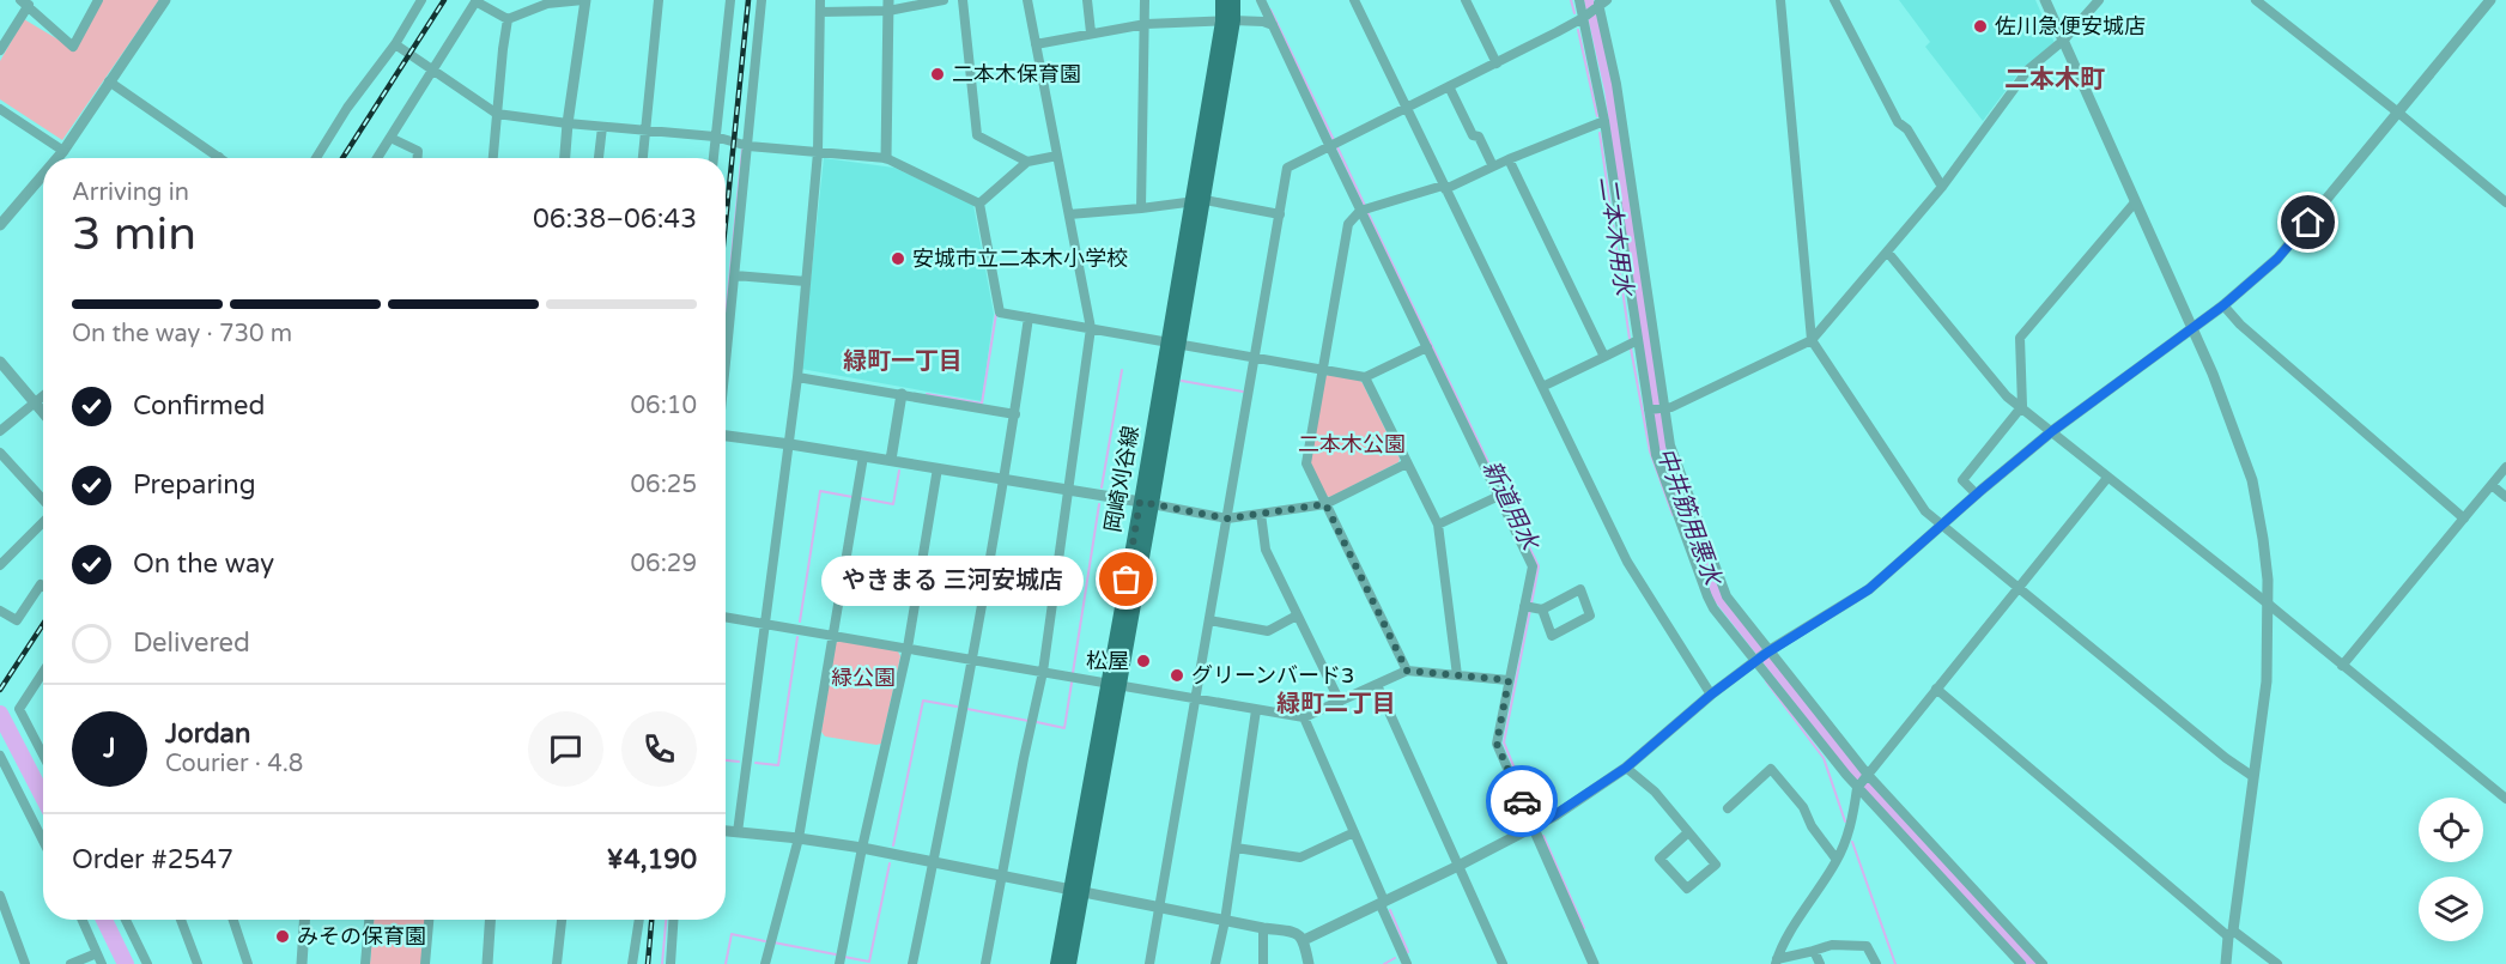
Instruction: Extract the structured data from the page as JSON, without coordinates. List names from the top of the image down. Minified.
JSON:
{"streets":{"main road":["岡崎刈谷線"]},"districts":["二本木町","緑町一丁目","緑町二丁目"],"water":["二本木用水","新道用水","中井筋用悪水"],"parks":["二本木公園","緑公園"],"places":["佐川急便安城店","二本木保育園","安城市立二本木小学校","やきまる 三河安城店","松屋","グリーンバード3","みその保育園"],"page":{"heading":["3 min","Arriving in","06:38–06:43"],"panel":["Jordan","Courier · 4.8","Order #2547","¥4,190"],"bar":"On the way · 730 m","list":[["Confirmed","06:10"],["Preparing","06:25"],["On the way","06:29"],"Delivered"],"bubble":"やきまる 三河安城店","round":"J"}}
